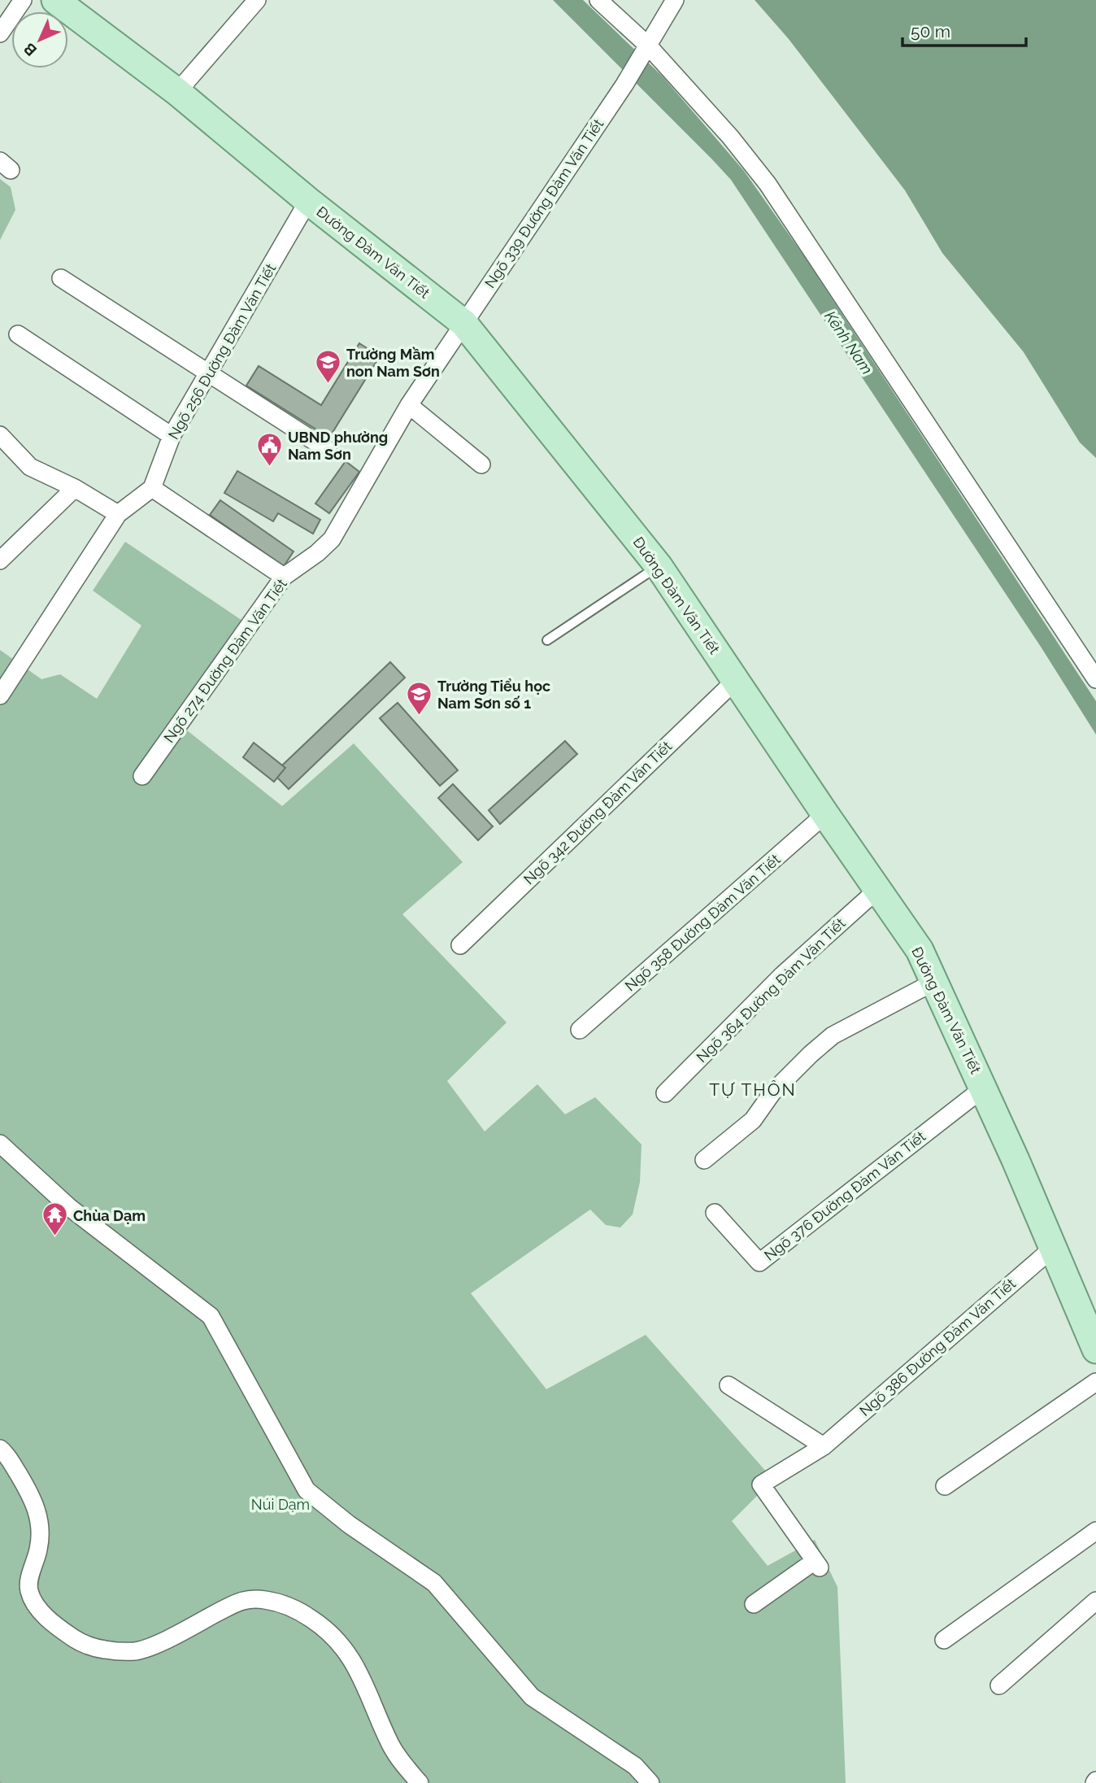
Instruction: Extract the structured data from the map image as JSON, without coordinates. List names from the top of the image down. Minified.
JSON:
{"streets":{"main road":["Đường Đàm Văn Tiết"],"street":["Ngõ 339 Đường Đàm Văn Tiết","Ngõ 256 Đường Đàm Văn Tiết","Ngõ 274 Đường Đàm Văn Tiết","Ngõ 342 Đường Đàm Văn Tiết","Ngõ 358 Đường Đàm Văn Tiết","Ngõ 364 Đường Đàm Văn Tiết","Ngõ 376 Đường Đàm Văn Tiết","Ngõ 386 Đường Đàm Văn Tiết"]},"crossings":[["Ngõ 339 Đường Đàm Văn Tiết","Đường Đàm Văn Tiết"],["Ngõ 339 Đường Đàm Văn Tiết","Ngõ 274 Đường Đàm Văn Tiết"],["Đường Đàm Văn Tiết","Ngõ 256 Đường Đàm Văn Tiết"],["Đường Đàm Văn Tiết","Ngõ 274 Đường Đàm Văn Tiết"],["Đường Đàm Văn Tiết","Ngõ 342 Đường Đàm Văn Tiết"],["Đường Đàm Văn Tiết","Ngõ 358 Đường Đàm Văn Tiết"],["Đường Đàm Văn Tiết","Ngõ 364 Đường Đàm Văn Tiết"],["Đường Đàm Văn Tiết","Ngõ 376 Đường Đàm Văn Tiết"],["Đường Đàm Văn Tiết","Ngõ 386 Đường Đàm Văn Tiết"]],"districts":["TỰ THÔN"],"water":["Kênh Nam"],"parks":["Núi Dạm"],"places":{"school or university":["Trường Mầm non Nam Sơn","Trường Tiểu học Nam Sơn số 1"],"public building":["UBND phường Nam Sơn"],"temple":["Chùa Dạm"]},"scale_bar":"50 m","north":"bottom left"}
